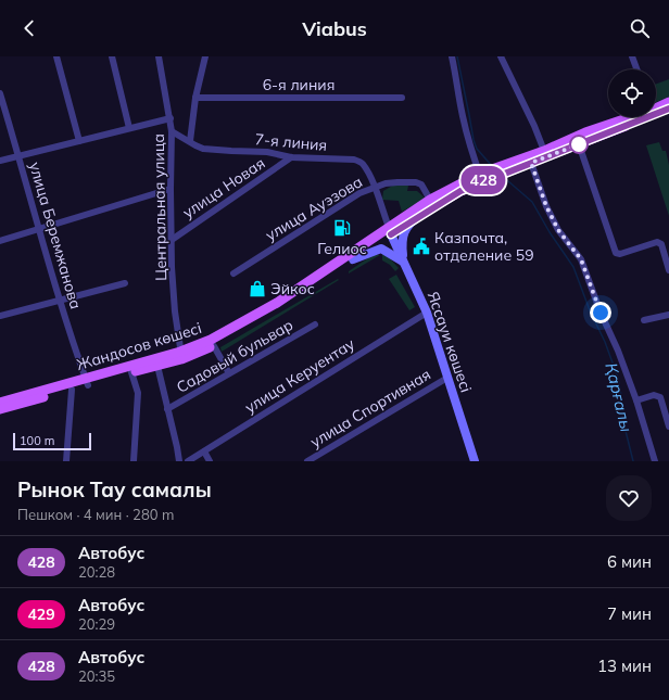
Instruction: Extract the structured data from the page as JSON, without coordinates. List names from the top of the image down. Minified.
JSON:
{"streets":{"main road":["Яссауи көшесі","Жандосов көшесі"],"street":["6-я линия","7-я линия","улица Новая","Центральная улица","улица Ауэзова","улица Беремжанова","Садовый бульвар","улица Керуентау","улица Спортивная"]},"crossings":[["7-я линия","улица Новая"],["7-я линия","Центральная улица"],["7-я линия","улица Ауэзова"],["7-я линия","Яссауи көшесі"],["7-я линия","Жандосов көшесі"],["улица Новая","Центральная улица"],["Центральная улица","Жандосов көшесі"],["улица Беремжанова","Жандосов көшесі"],["Яссауи көшесі","Жандосов көшесі"],["Яссауи көшесі","улица Керуентау"],["Яссауи көшесі","улица Спортивная"]],"water":["Қарғалы"],"places":{"fuel station":["Гелиос"],"public building":["Казпочта, отделение 59"],"shop":["Эйкос"]},"lines":["bus line 428"],"scale_bar":"100 m","page":{"header":"Viabus","on_map":"428","scale":"100 m","heading":["Рынок Тау самалы","Пешком · 4 мин · 280 m"],"list":[{"mark":"428","name":"Автобус","note":"20:28","value":"6 мин"},{"mark":"429","name":"Автобус","note":"20:29","value":"7 мин"},{"mark":"428","name":"Автобус","note":"20:35","value":"13 мин"}]}}
